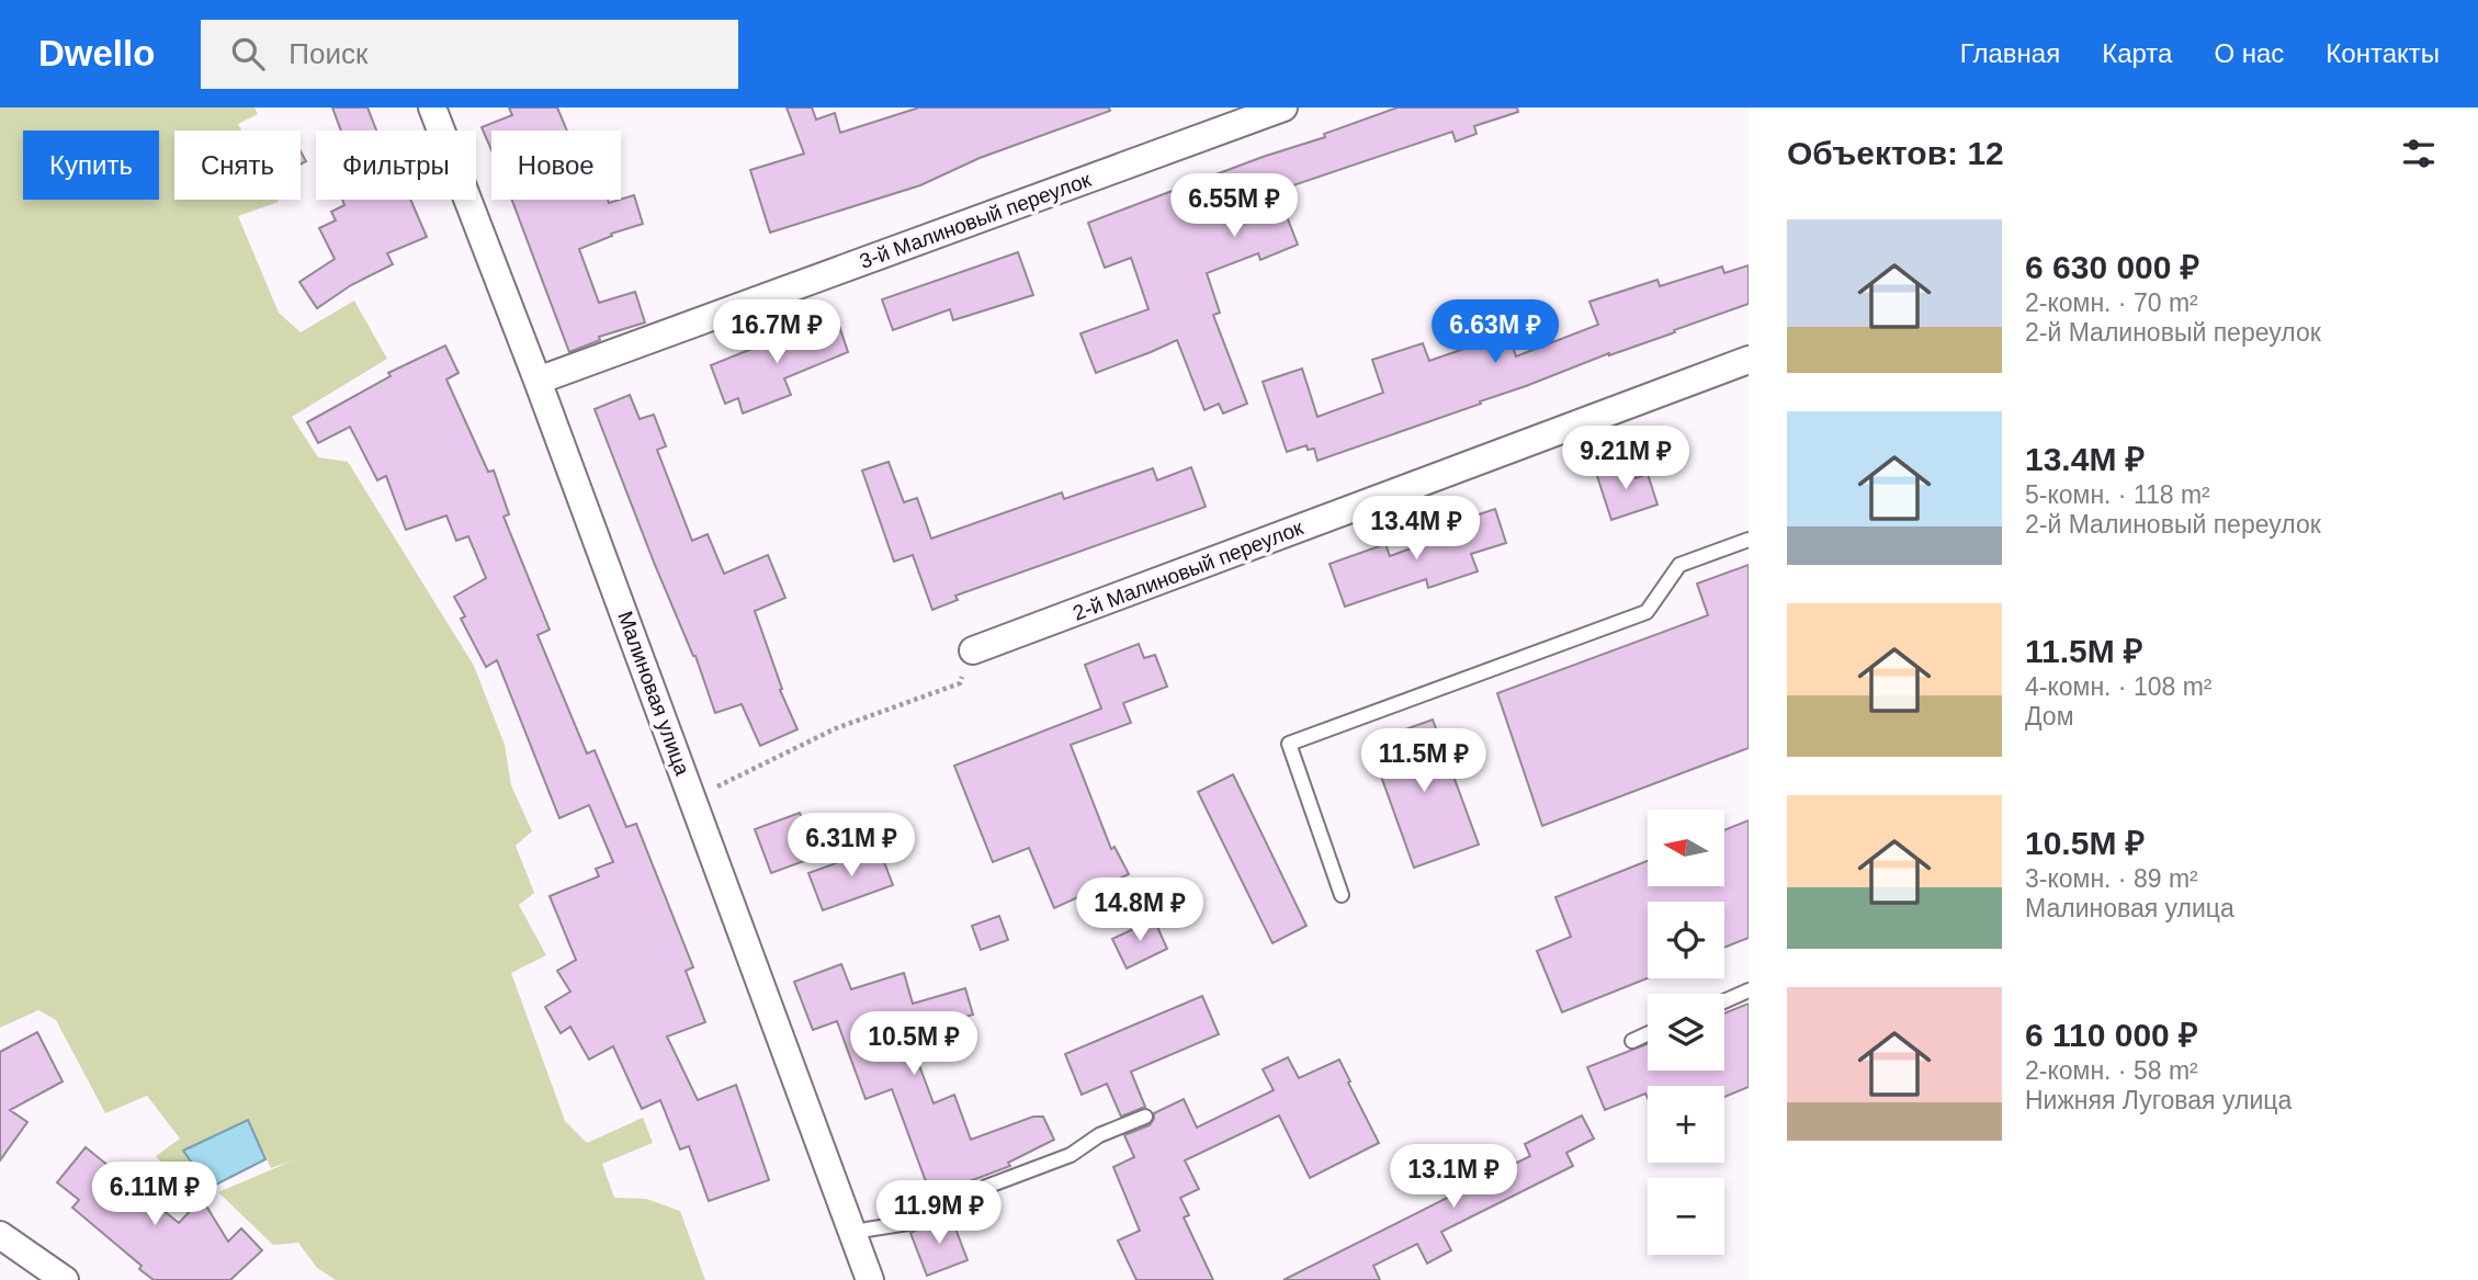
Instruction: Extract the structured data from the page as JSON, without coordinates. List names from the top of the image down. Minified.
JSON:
{"streets":{"street":["3-й Малиновый переулок","2-й Малиновый переулок","Малиновая улица"]},"crossings":[["3-й Малиновый переулок","Малиновая улица"]],"north":"left","page":{"header":"Dwello","search":"Поиск","nav":["Главная","Карта","О нас","Контакты"],"heading":"Объектов: 12","chip":["Купить","Снять","Фильтры","Новое"],"price":["6.55M ₽","16.7M ₽","6.63M ₽","9.21M ₽","13.4M ₽","11.5M ₽","6.31M ₽","14.8M ₽","10.5M ₽","13.1M ₽","6.11M ₽","11.9M ₽"],"list":[{"name":"6 630 000 ₽","note":"2-комн. · 70 m² · 2-й Малиновый переулок"},{"name":"13.4M ₽","note":"5-комн. · 118 m² · 2-й Малиновый переулок"},{"name":"11.5M ₽","note":"4-комн. · 108 m² · Дом"},{"name":"10.5M ₽","note":"3-комн. · 89 m² · Малиновая улица"},{"name":"6 110 000 ₽","note":"2-комн. · 58 m² · Нижняя Луговая улица"}],"map_buttons":["+","−"]}}
